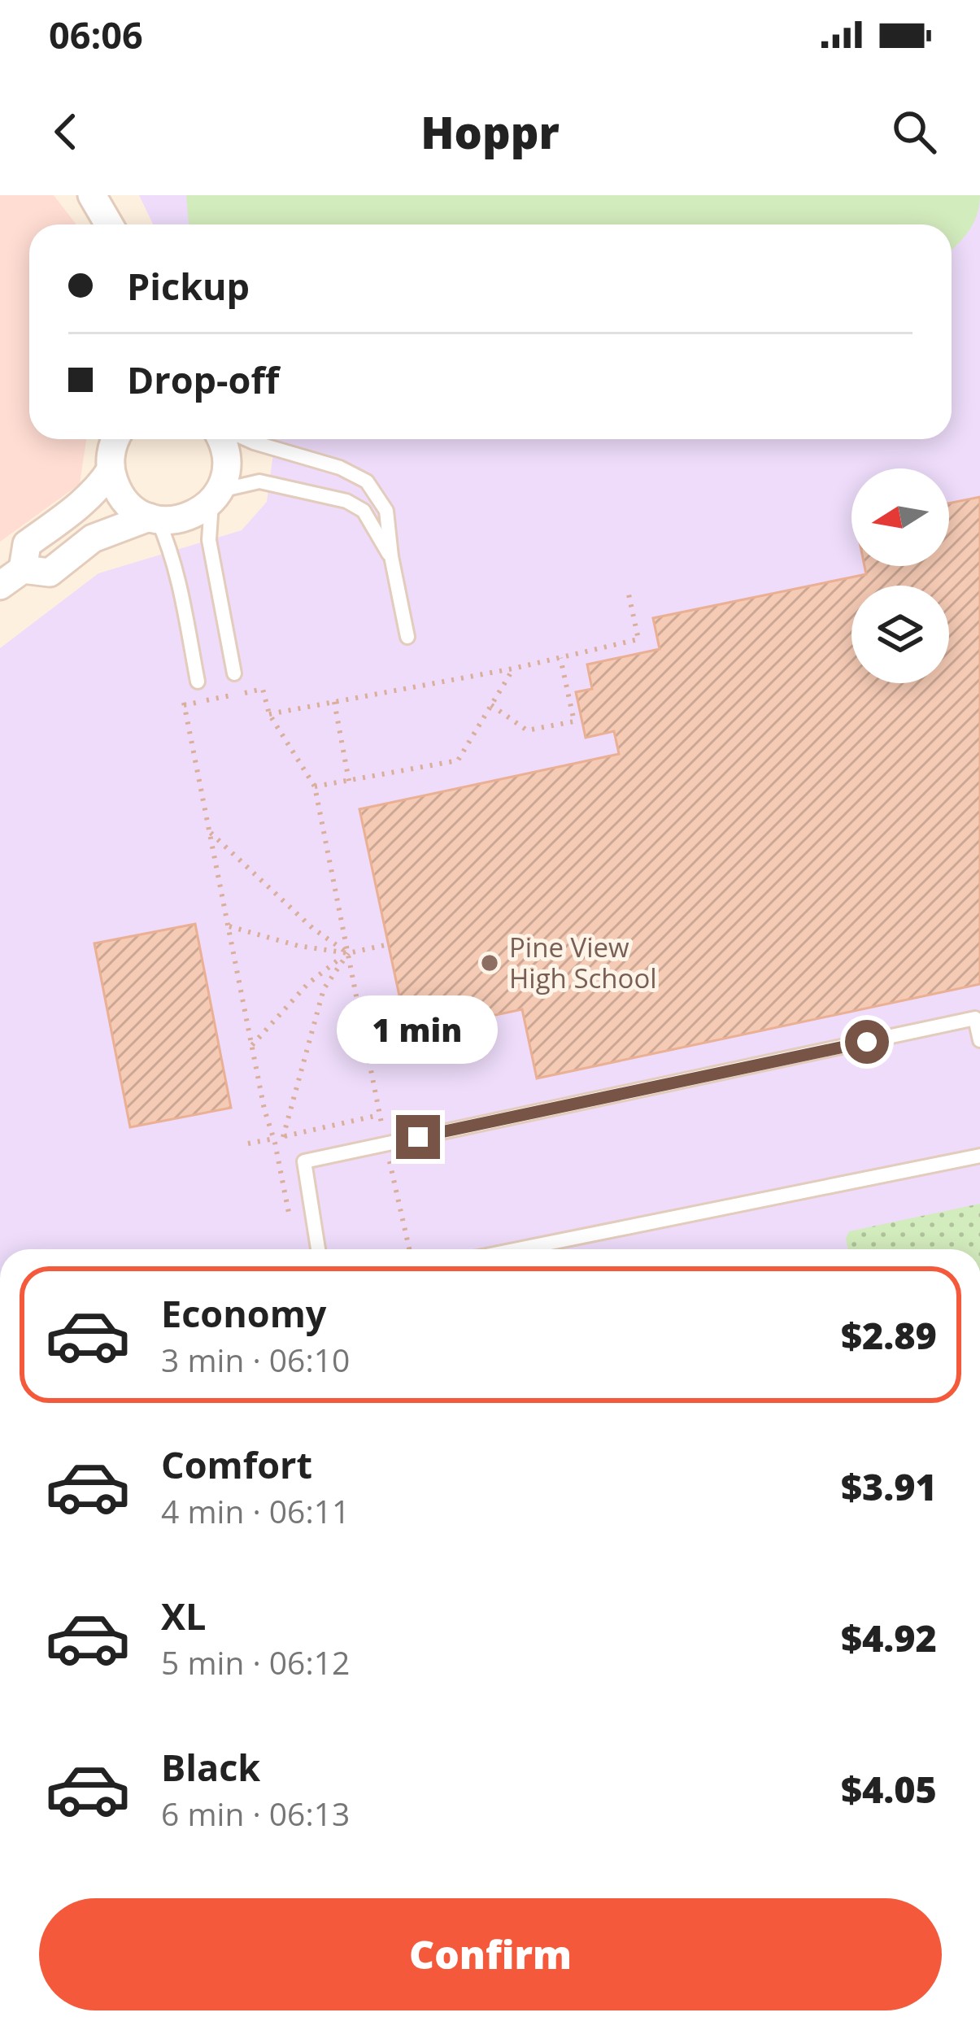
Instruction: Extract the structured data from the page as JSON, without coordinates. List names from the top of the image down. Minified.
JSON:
{"places":["Pine View High School"],"north":"left","page":{"status":"06:06","header":"Hoppr","banner":["Pickup","Drop-off"],"bubble":"1 min","list":[{"name":"Economy","note":"3 min · 06:10","value":"$2.89"},{"name":"Comfort","note":"4 min · 06:11","value":"$3.91"},{"name":"XL","note":"5 min · 06:12","value":"$4.92"},{"name":"Black","note":"6 min · 06:13","value":"$4.05"}],"buttons":"Confirm"}}
